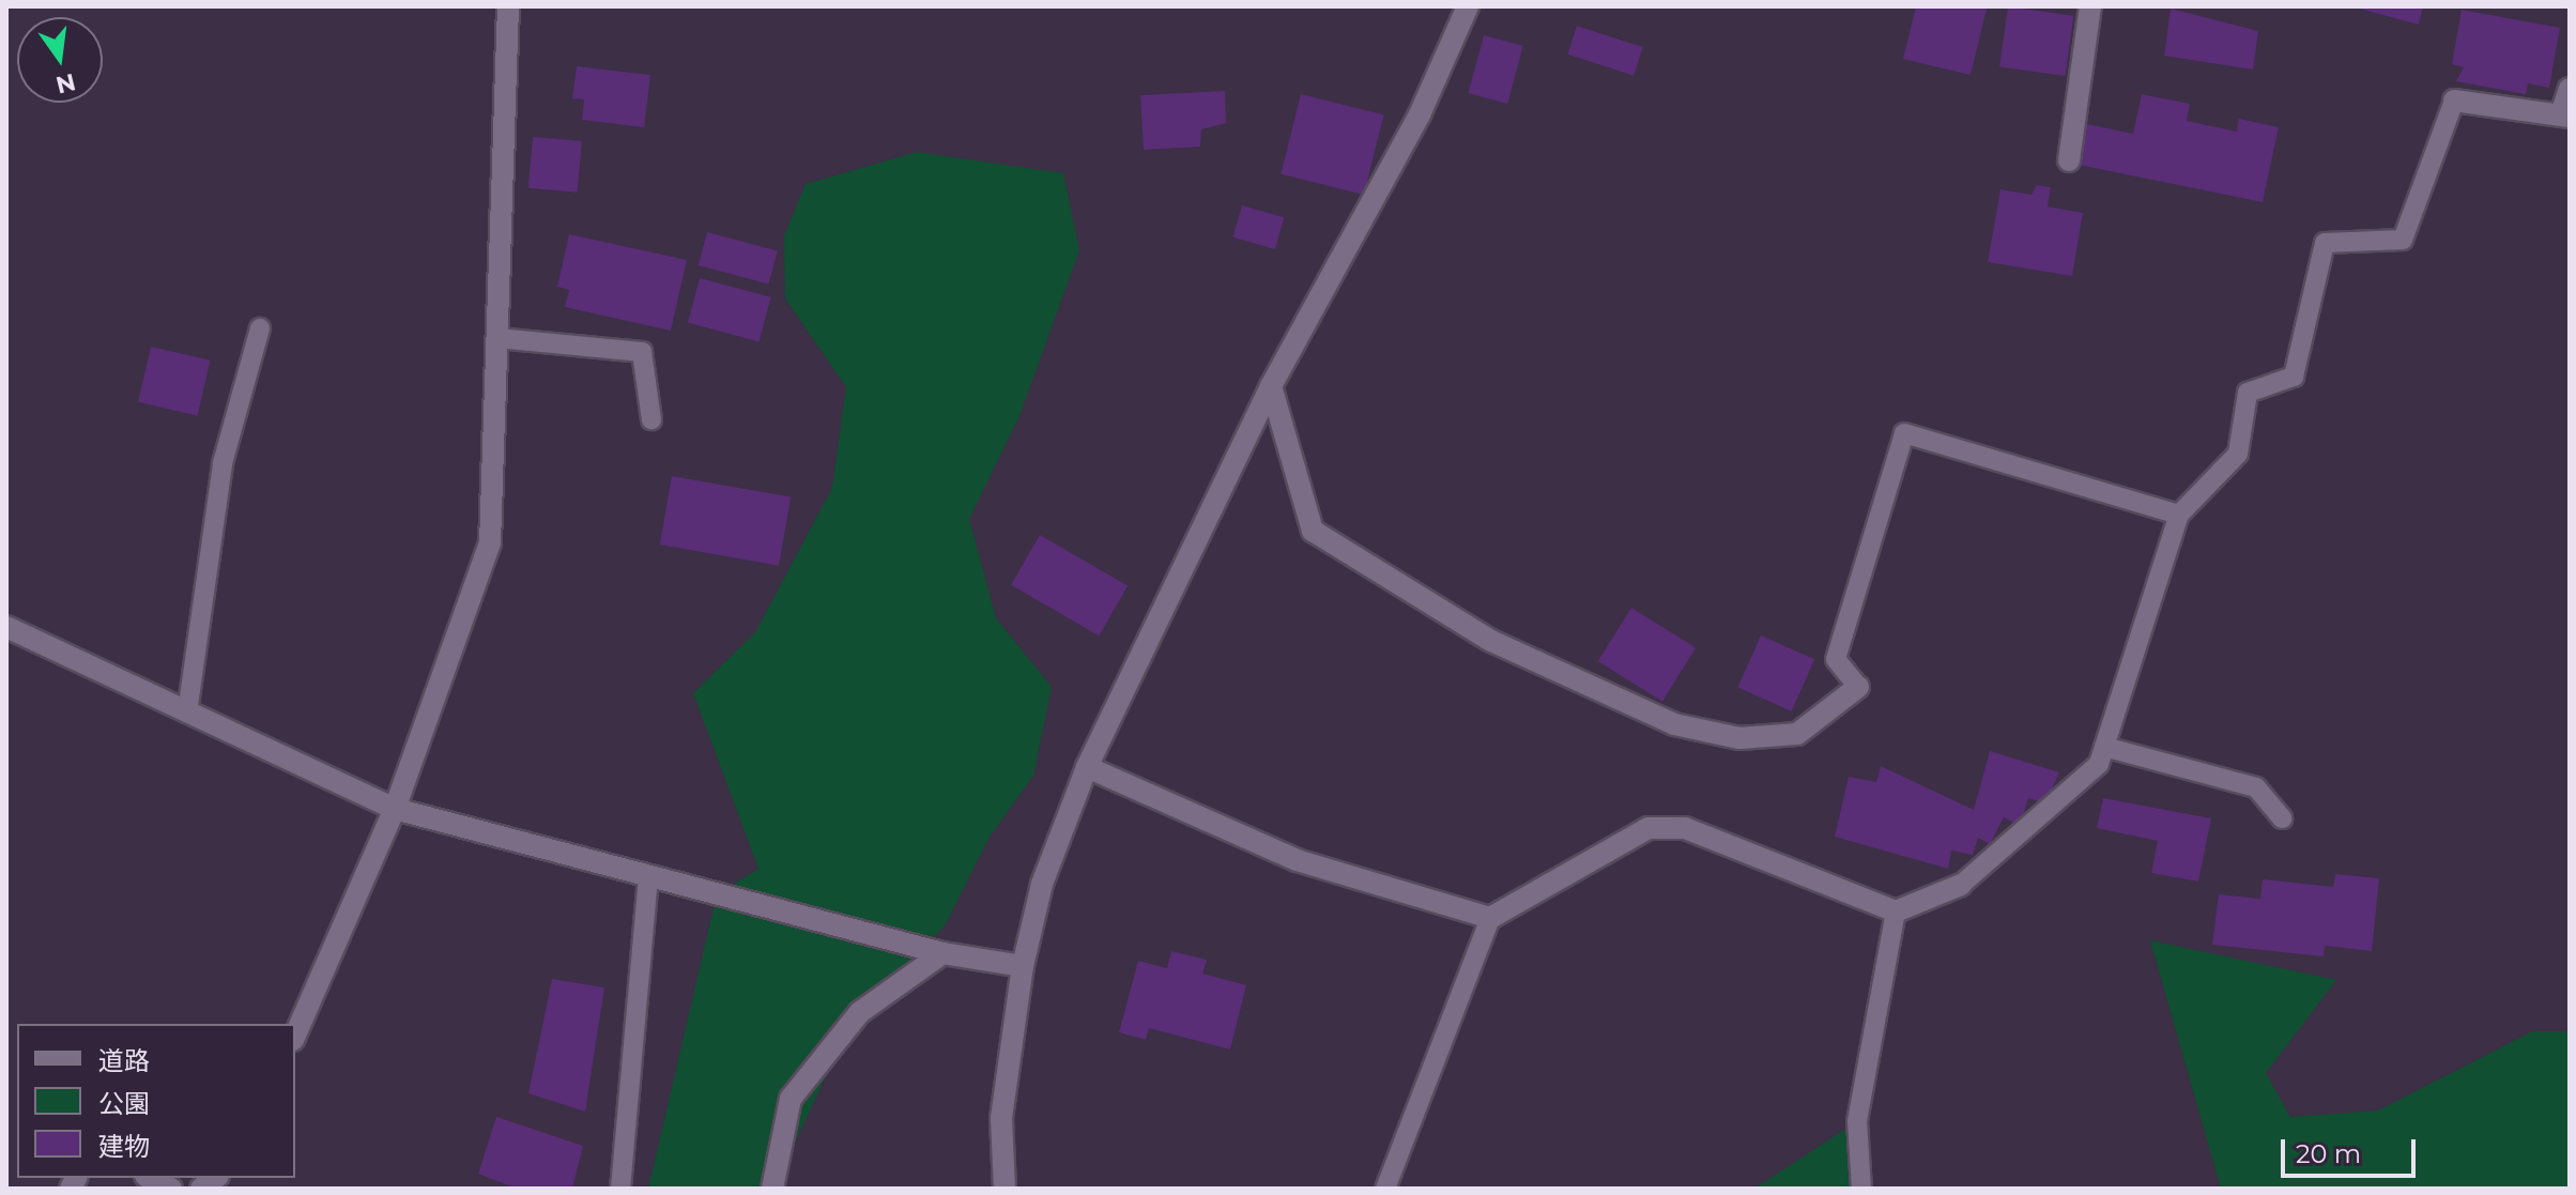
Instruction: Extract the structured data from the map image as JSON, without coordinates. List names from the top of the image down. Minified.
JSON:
{"legend":["道路","公園","建物"],"scale_bar":"20 m","north":"bottom"}
